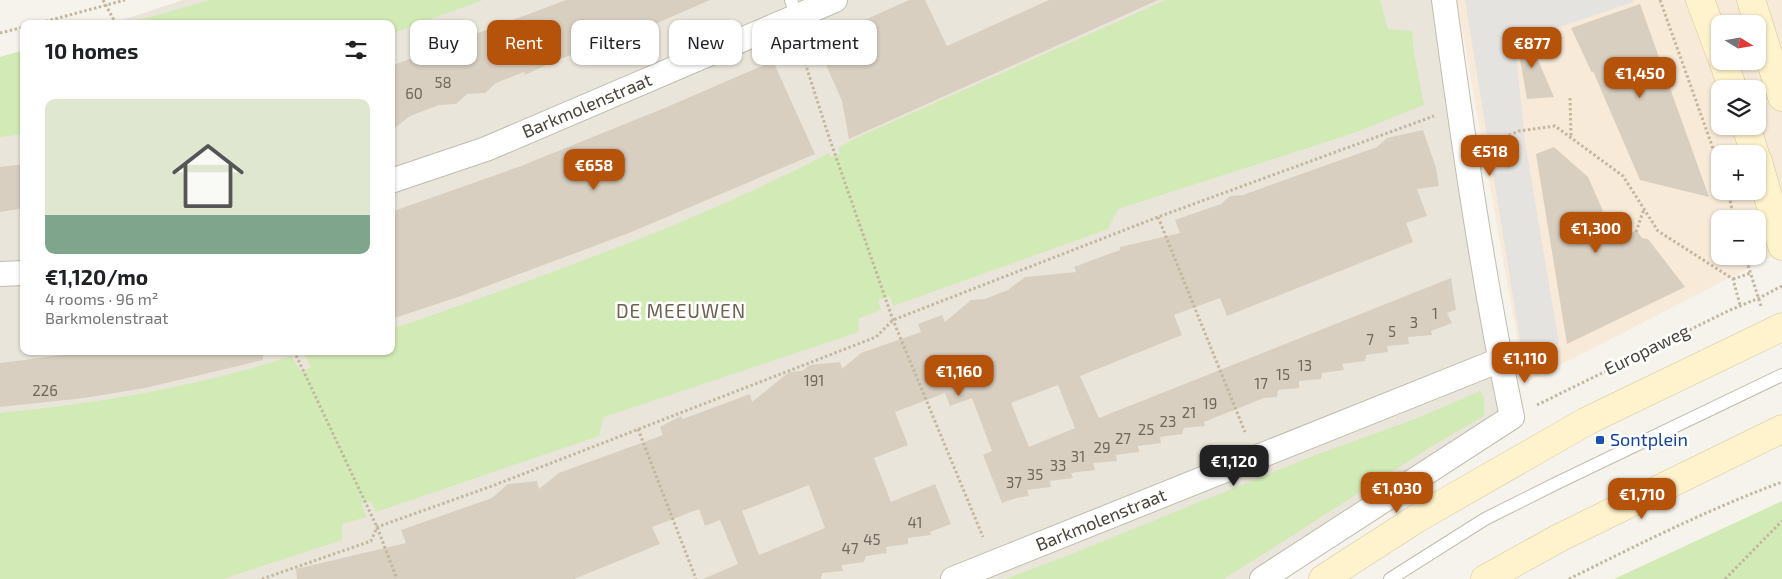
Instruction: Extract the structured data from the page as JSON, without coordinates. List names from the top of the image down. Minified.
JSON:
{"streets":{"main road":["Europaweg"],"street":["Barkmolenstraat"]},"districts":["DE MEEUWEN"],"places":{"transit":["Sontplein"]},"house_numbers":["58","60","1","3","5","7","13","15","191","17","226","19","21","23","25","27","29","31","33","35","37","41","45","47"],"north":"right","page":{"map_buttons":["+","−"],"chip":["Buy","Rent","Filters","New","Apartment"],"heading":"10 homes","price":["€877","€1,450","€518","€658","€1,300","€1,110","€1,160","€1,120","€1,030","€1,710"],"list":[{"name":"€1,120/mo","note":"4 rooms · 96 m² · Barkmolenstraat"}]}}
